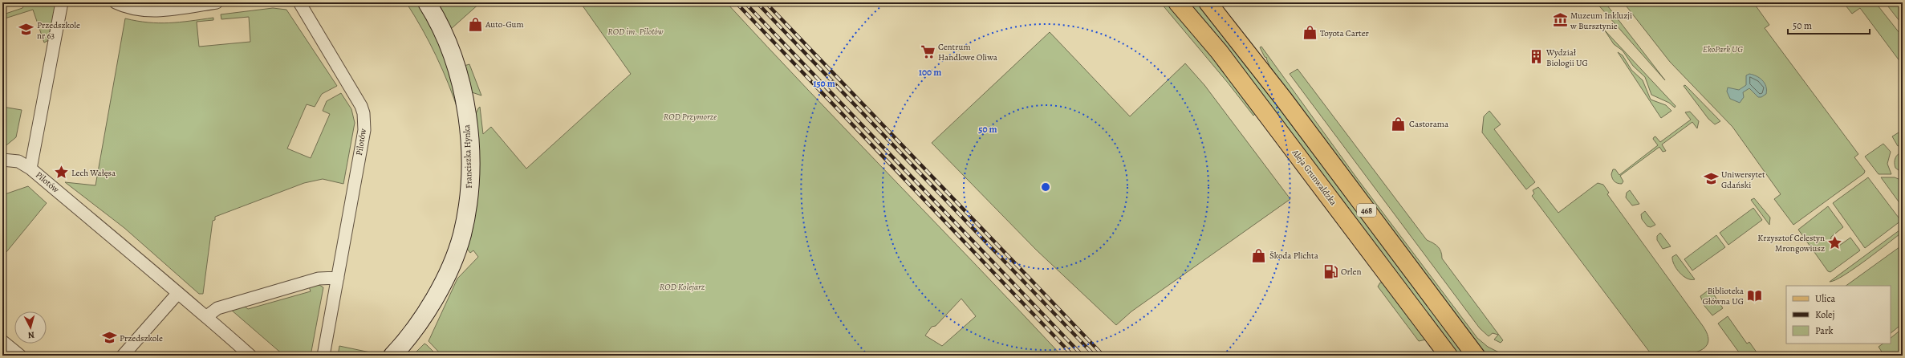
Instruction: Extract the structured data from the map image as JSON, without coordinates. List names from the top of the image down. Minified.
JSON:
{"streets":{"main road":["Aleja Grunwaldzka","468"],"street":["Pilotów","Franciszka Hynka"]},"parks":["ROD im. Pilotów","EkoPark UG","ROD Przymorze","ROD Kolejarz"],"places":{"museum":["Muzeum Inkluzji w Bursztynie"],"shop":["Auto-Gum","Toyota Carter","Castorama","Škoda Plichta"],"school or university":["Przedszkole nr 63","Uniwersytet Gdański","Przedszkole"],"supermarket":["Centrum Handlowe Oliwa"],"building":["Wydział Biologii UG"],"place":["Lech Wałęsa","Krzysztof Celestyn Mrongowiusz"],"fuel station":["Orlen"],"library":["Biblioteka Główna UG"]},"legend":["Ulica","Kolej","Park"],"scale_bar":"50 m","north":"bottom","rings":["100 m","150 m","50 m"]}
